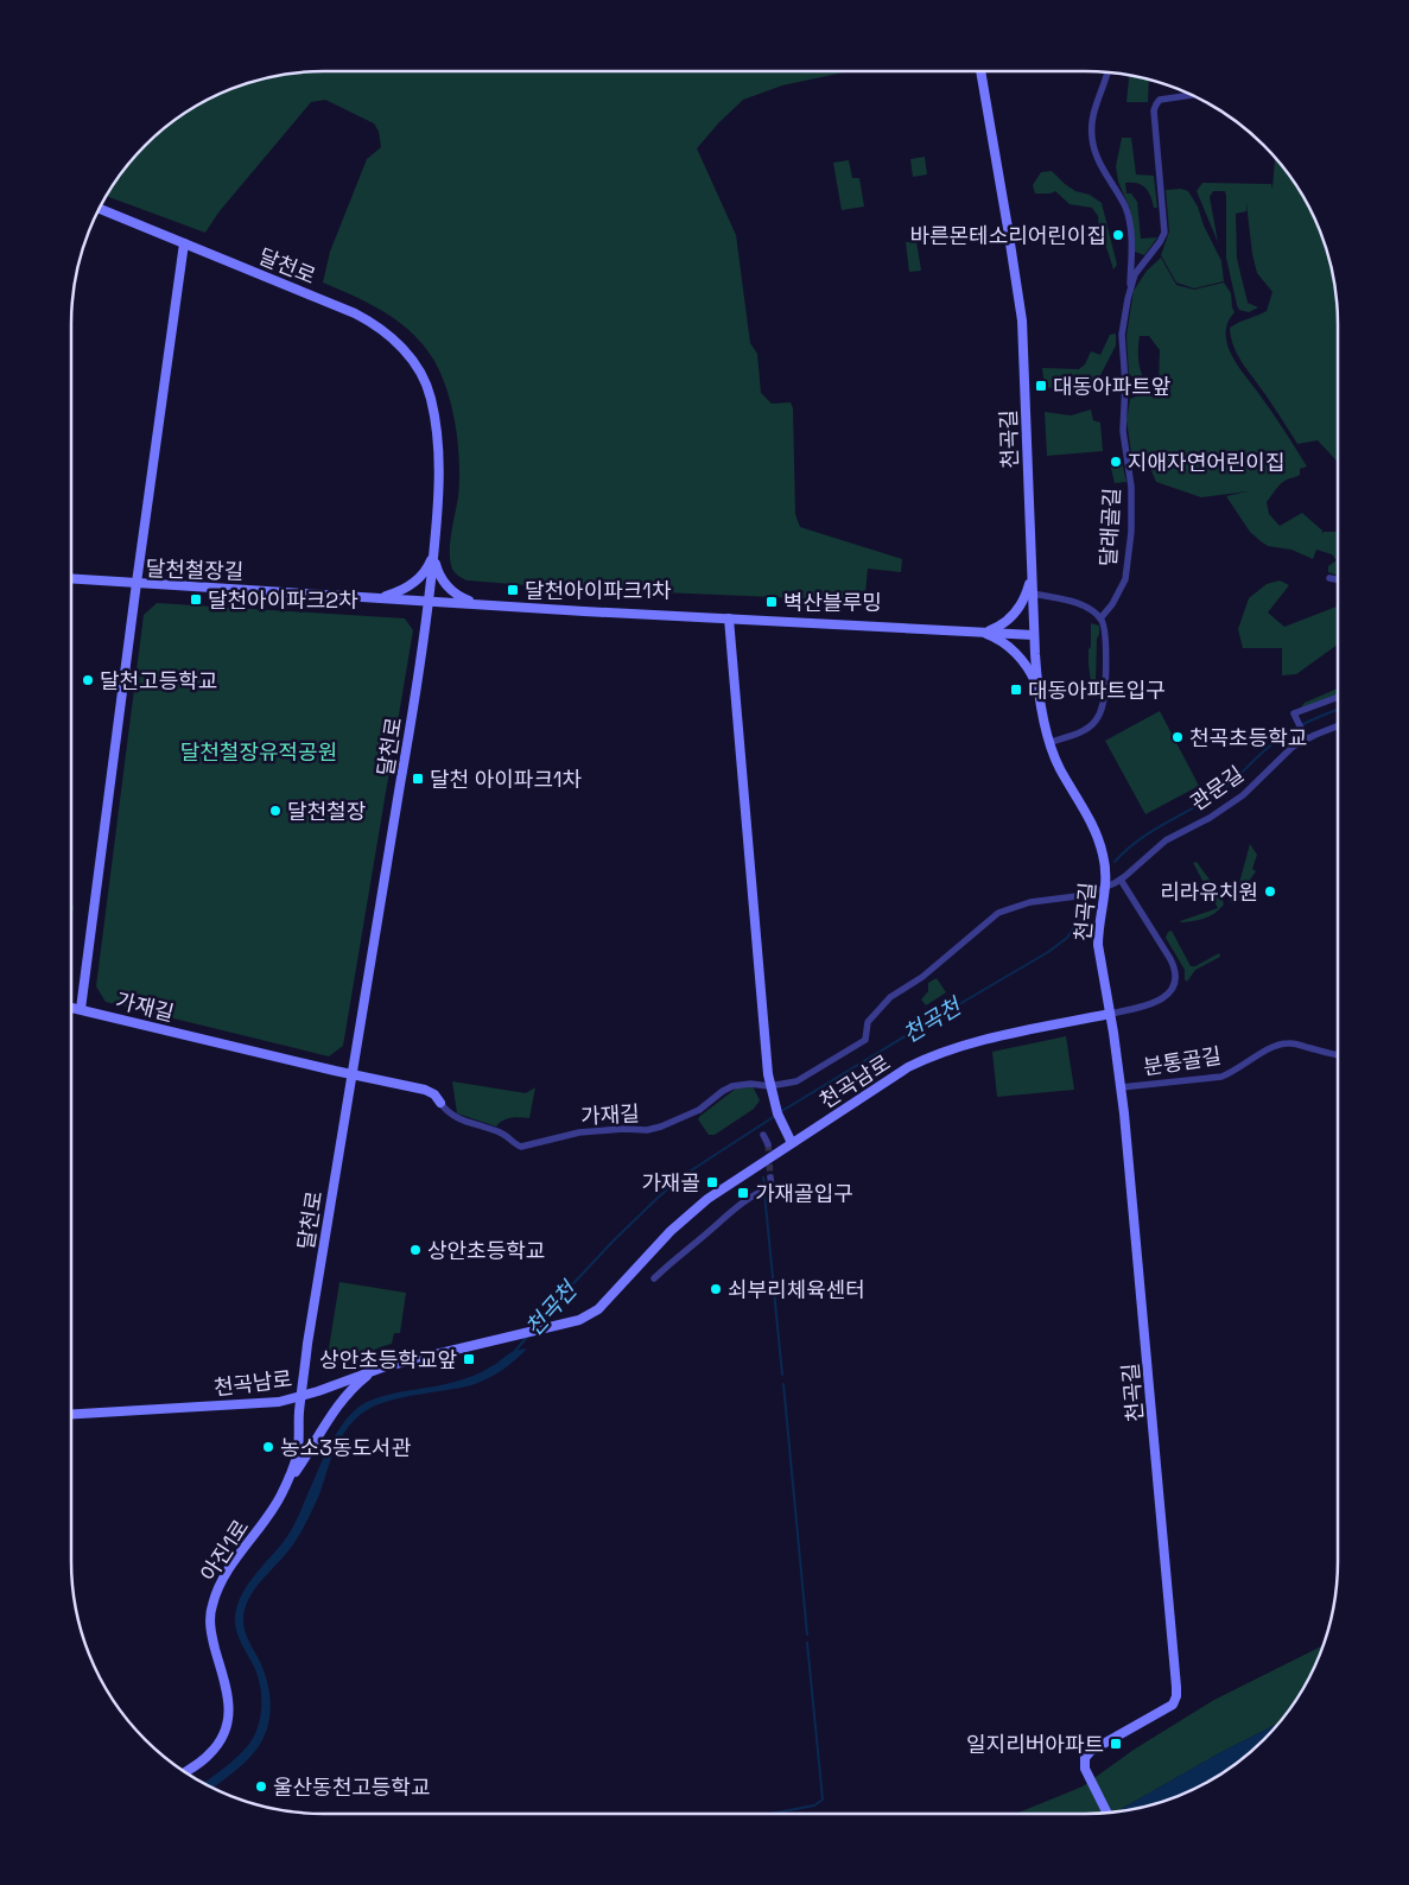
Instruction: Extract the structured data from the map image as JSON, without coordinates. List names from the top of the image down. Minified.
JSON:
{"streets":{"street":["달천로","천곡길","달래골길","달천철장길","관문길","가재길","분통골길","천곡남로","아진1로"]},"crossings":[["달천로","달천철장길"],["달천로","가재길"],["달천로","천곡남로"],["달천로","아진1로"],["천곡길","달천철장길"],["천곡길","관문길"],["천곡길","가재길"],["천곡길","분통골길"],["천곡길","천곡남로"],["달천철장길","가재길"],["관문길","가재길"],["관문길","천곡남로"],["천곡남로","아진1로"]],"water":["천곡천"],"parks":["달천철장유적공원"],"places":{"other":["바른몬테소리어린이집","지애자연어린이집","달천고등학교","천곡초등학교","달천철장","리라유치원","상안초등학교","쇠부리체육센터","농소3동도서관","울산동천고등학교"],"transit":["대동아파트앞","달천아이파크1차","달천아이파크2차","벽산블루밍","대동아파트입구","달천 아이파크1차","가재골","가재골입구","상안초등학교앞","일지리버아파트"]}}
